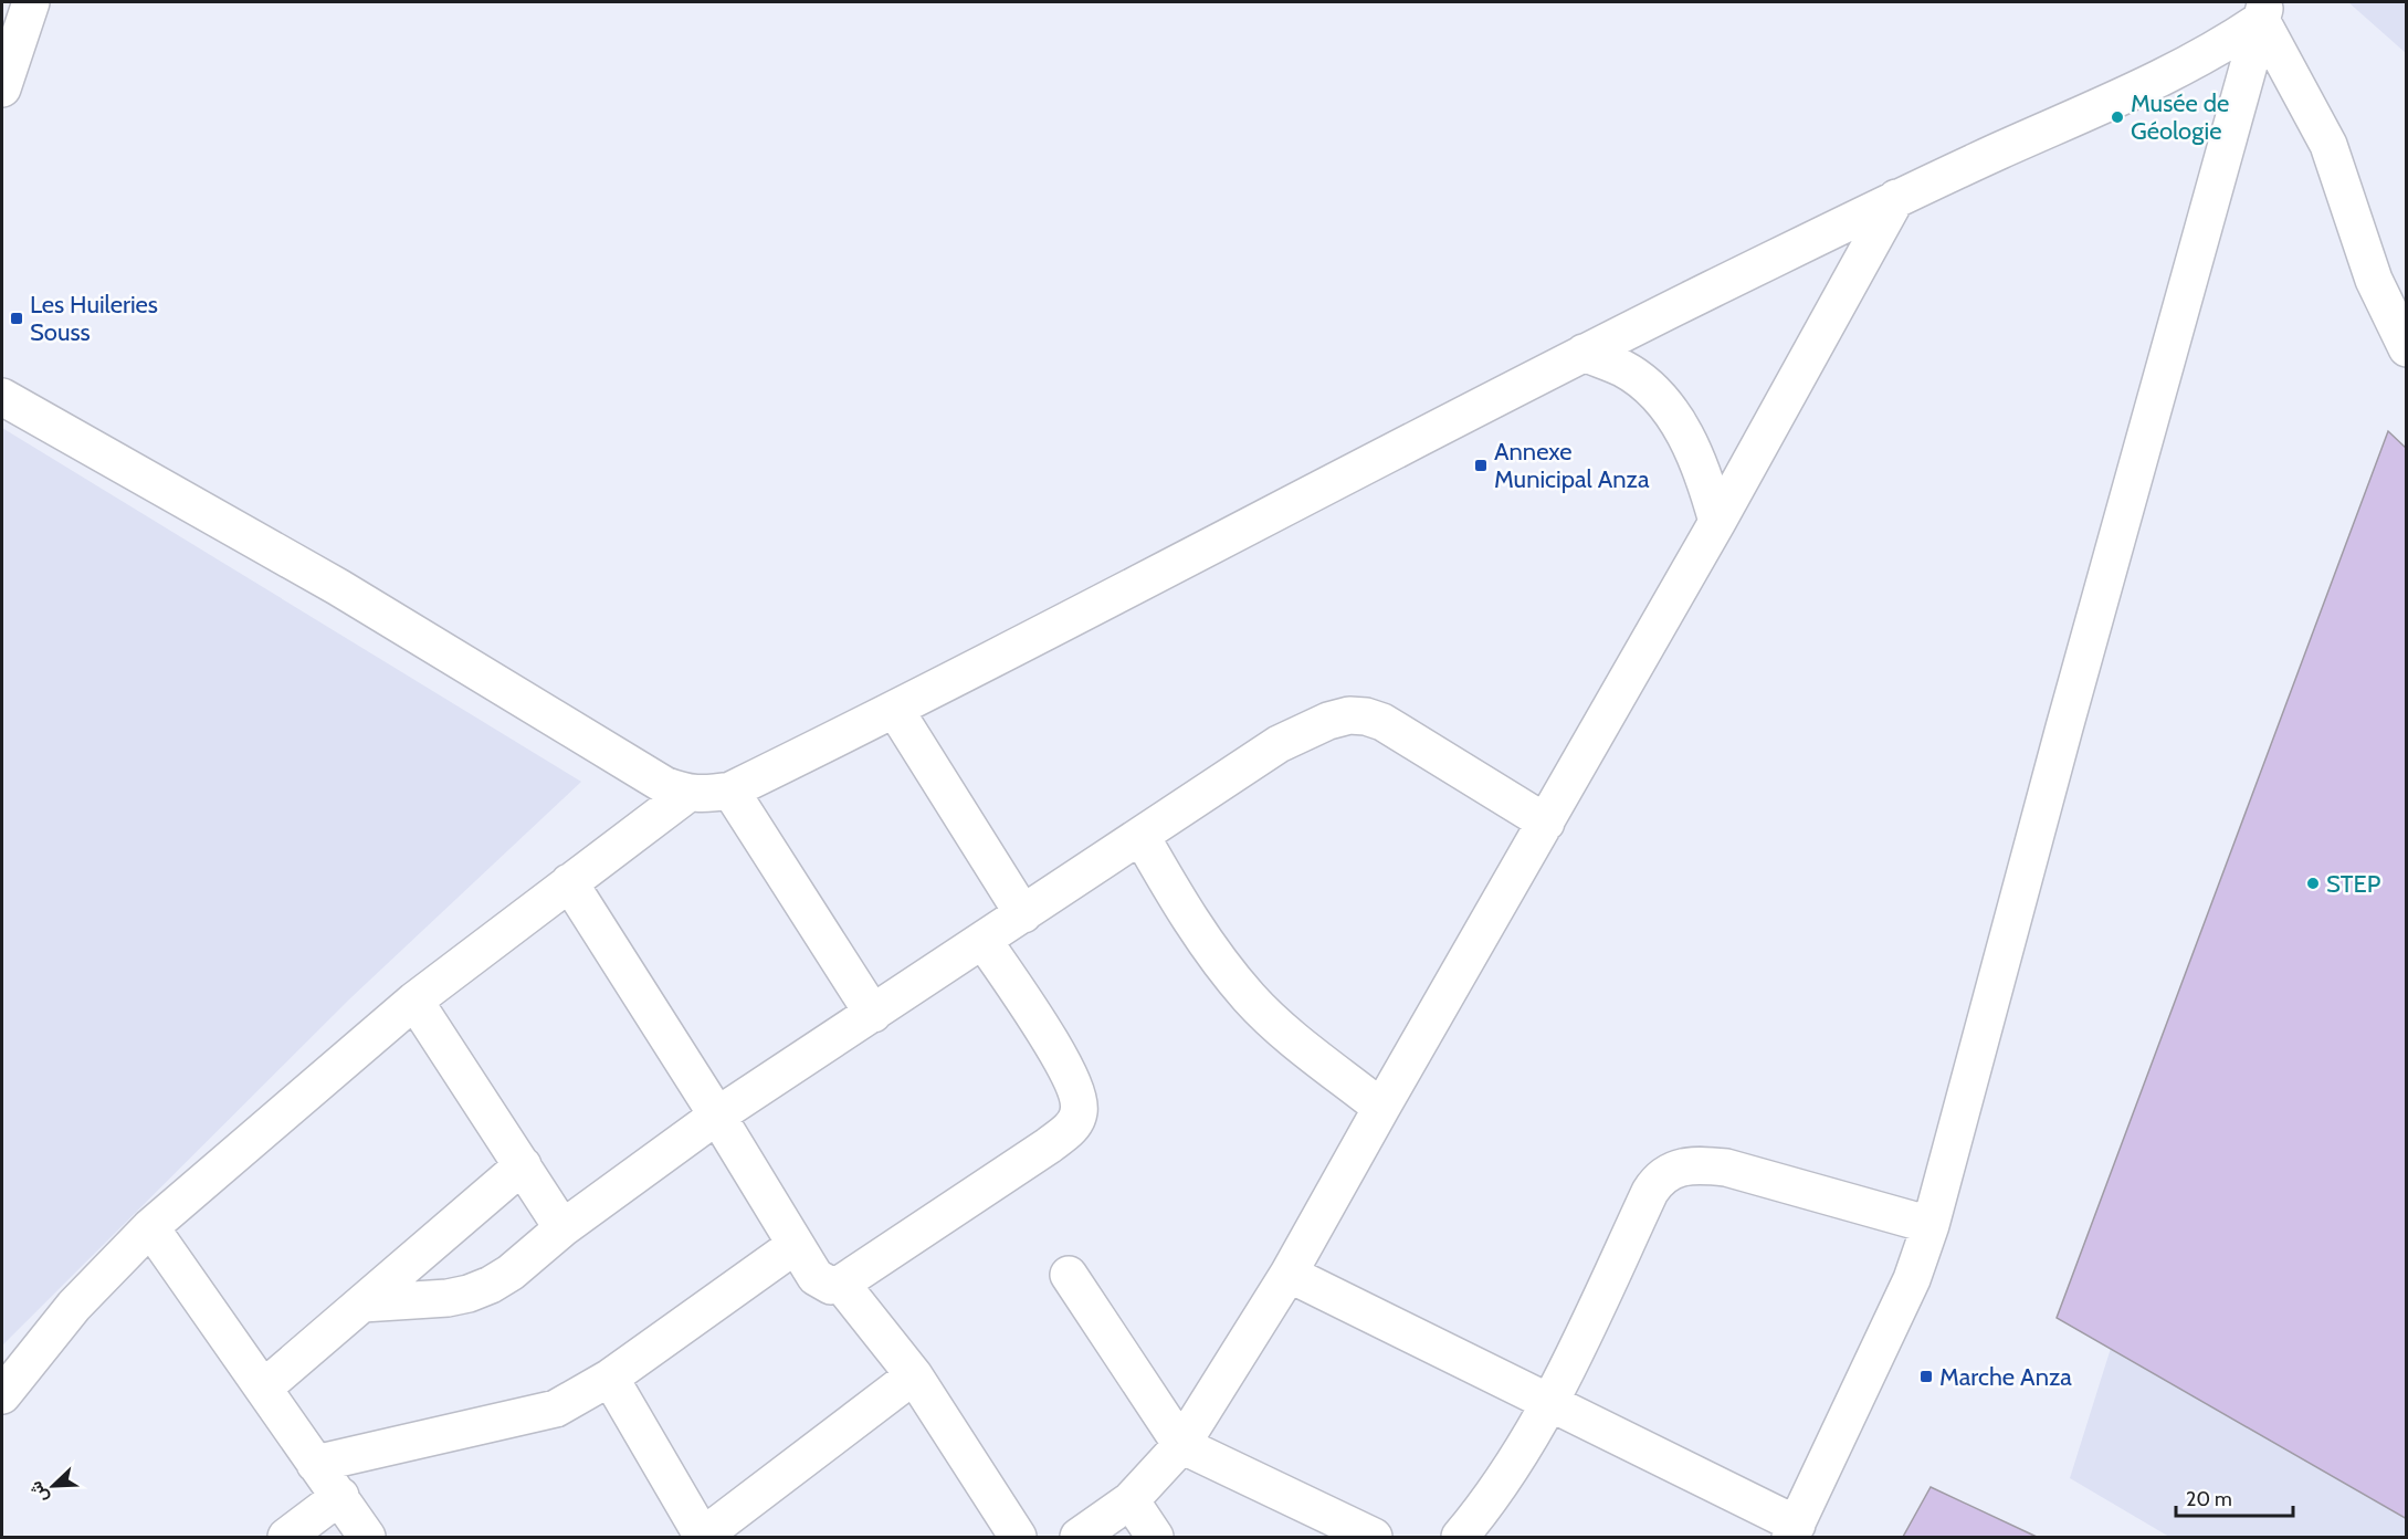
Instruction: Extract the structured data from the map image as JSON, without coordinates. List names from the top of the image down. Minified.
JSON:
{"places":{"other":["Musée de Géologie","STEP"],"transit":["Les Huileries Souss","Annexe Municipal Anza","Marche Anza"]},"scale_bar":"20 m","north":"bottom left"}
